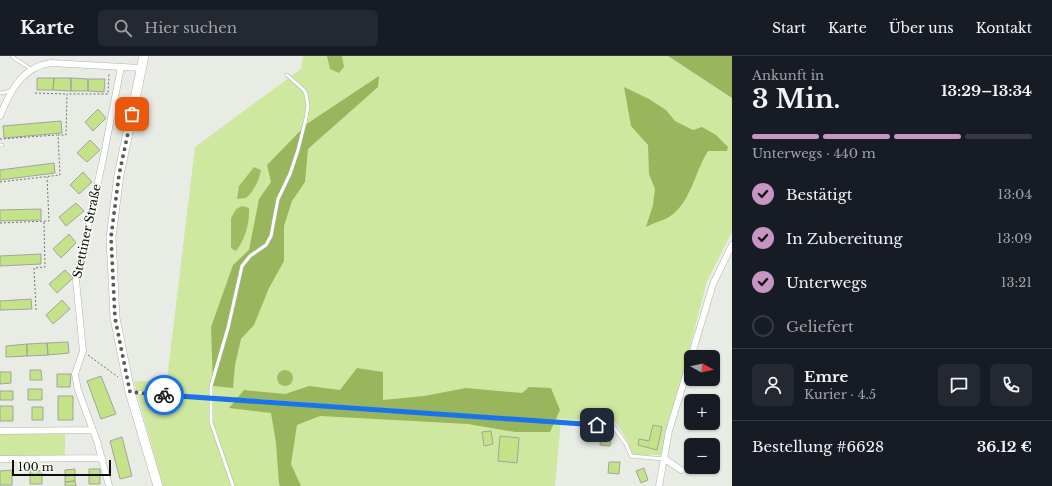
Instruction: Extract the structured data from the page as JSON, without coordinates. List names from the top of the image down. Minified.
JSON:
{"streets":{"street":["Stettiner Straße"]},"scale_bar":"100 m","north":"right","page":{"header":"Karte","search":"Hier suchen","nav":["Start","Karte","Über uns","Kontakt"],"heading":["3 Min.","Ankunft in","13:29–13:34"],"panel":["Emre","Kurier · 4.5","Bestellung #6628","36.12 €"],"bar":"Unterwegs · 440 m","list":[["Bestätigt","13:04"],["In Zubereitung","13:09"],["Unterwegs","13:21"],"Geliefert"],"map_buttons":["+","−"],"scale":"100 m"}}
